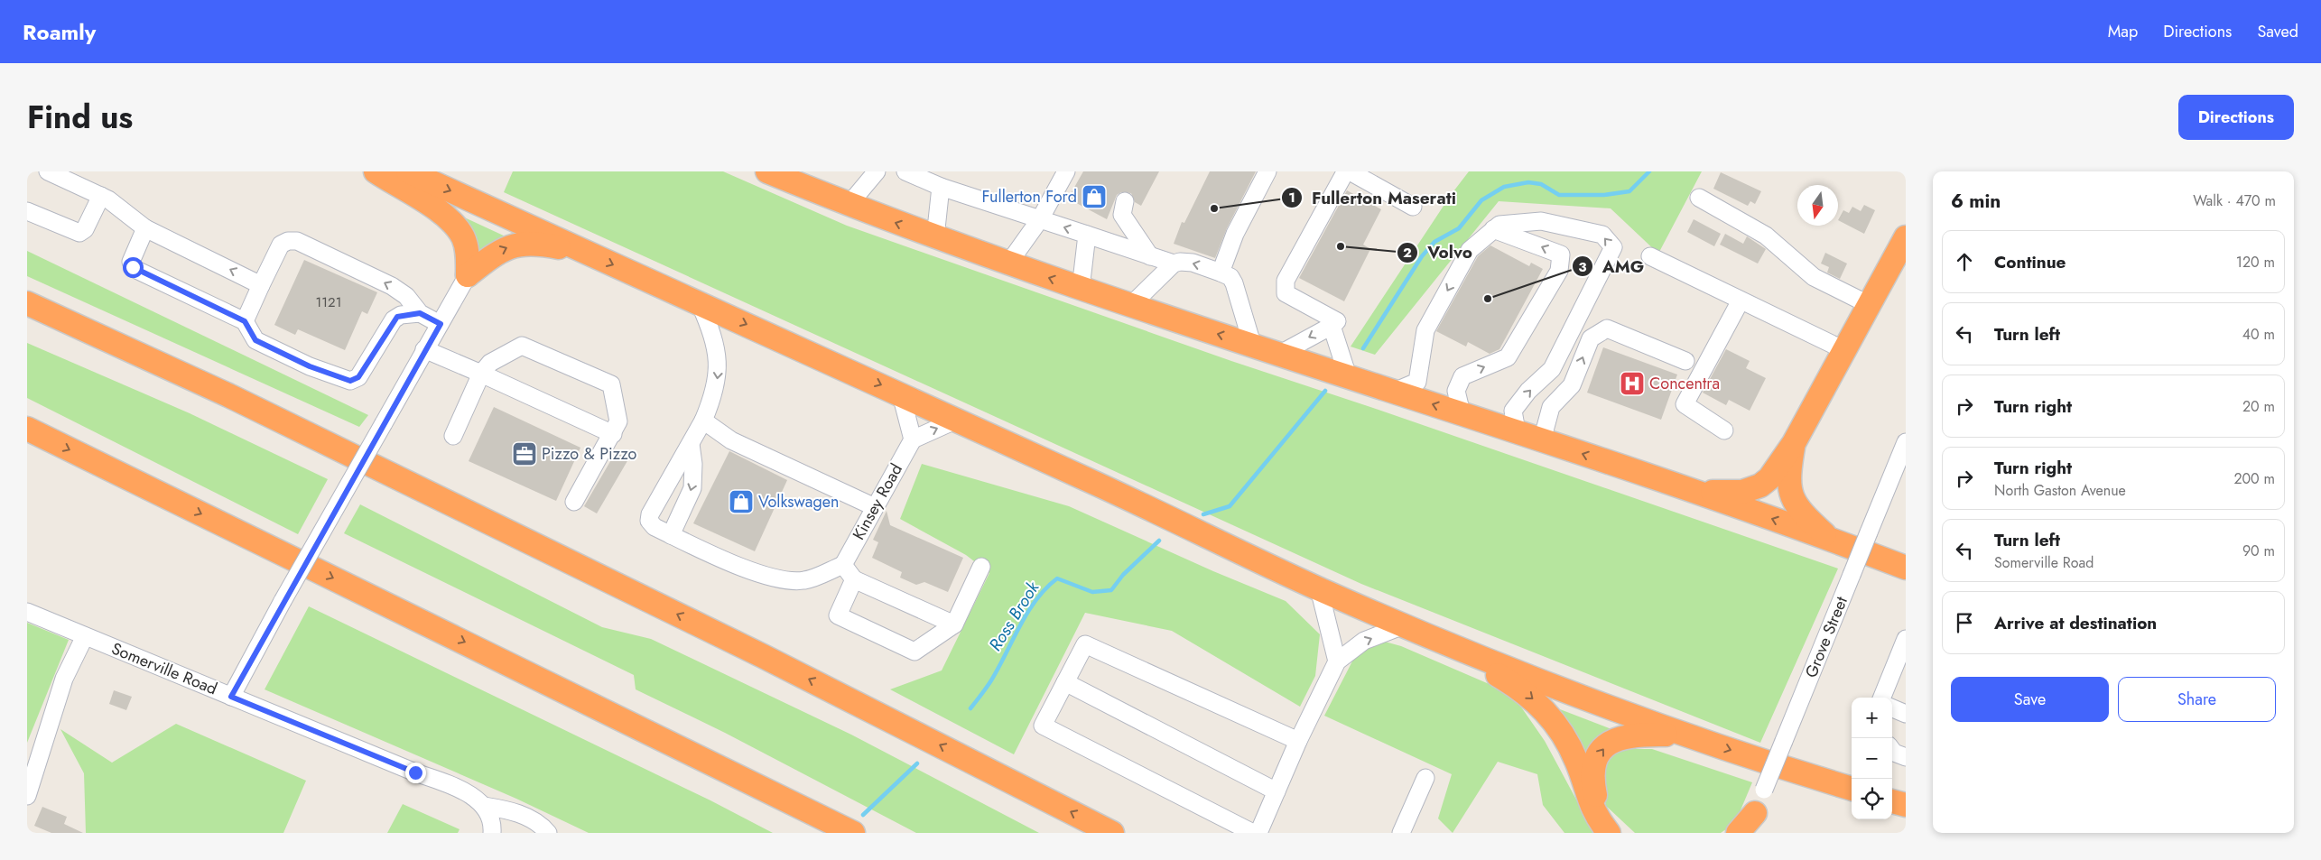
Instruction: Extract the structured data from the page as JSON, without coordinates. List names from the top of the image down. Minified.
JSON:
{"streets":{"street":["Kinsey Road","Grove Street","Somerville Road"]},"water":["Ross Brook"],"places":{"shop":["Fullerton Ford","Volkswagen"],"other":["Fullerton Maserati","Volvo","AMG"],"hospital":["Concentra"],"office":["Pizzo & Pizzo"]},"house_numbers":["1121"],"north":"bottom","page":{"header":"Roamly","nav":["Map","Directions","Saved"],"title":"Find us","buttons":["Directions",["Save","Share"]],"heading":["6 min","Walk · 470 m"],"list":[["Continue","120 m"],["Turn left","40 m"],["Turn right","20 m"],["Turn right","North Gaston Avenue","200 m"],["Turn left","Somerville Road","90 m"],"Arrive at destination"],"map_buttons":["+","−"]}}
